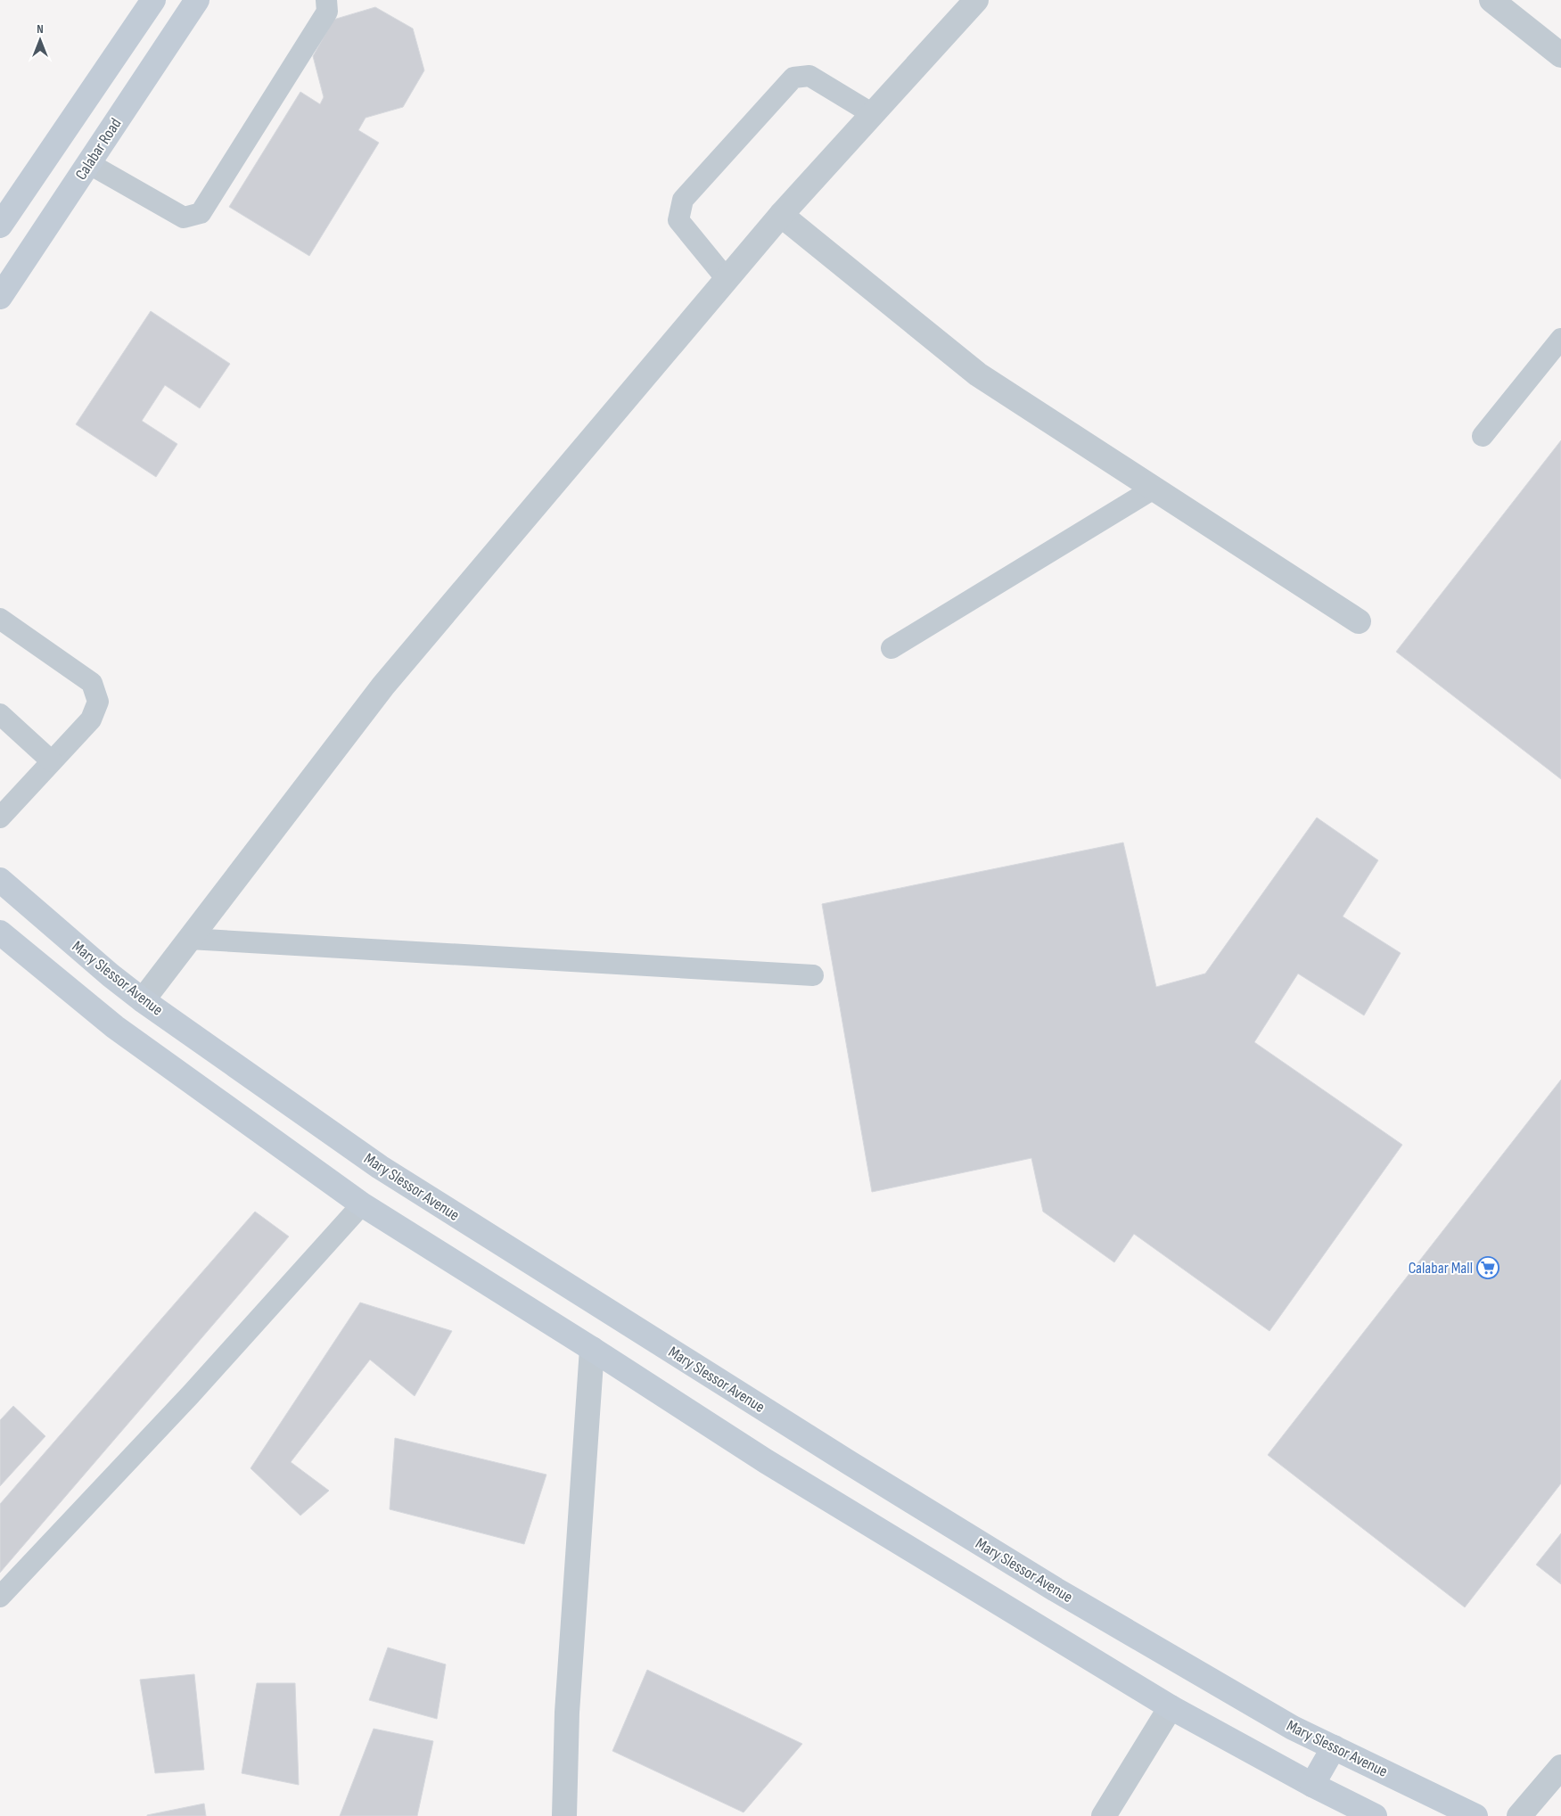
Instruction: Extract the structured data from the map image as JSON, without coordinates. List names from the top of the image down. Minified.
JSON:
{"streets":{"main road":["Calabar Road","Mary Slessor Avenue"]},"places":{"supermarket":["Calabar Mall"]},"north":"top"}
